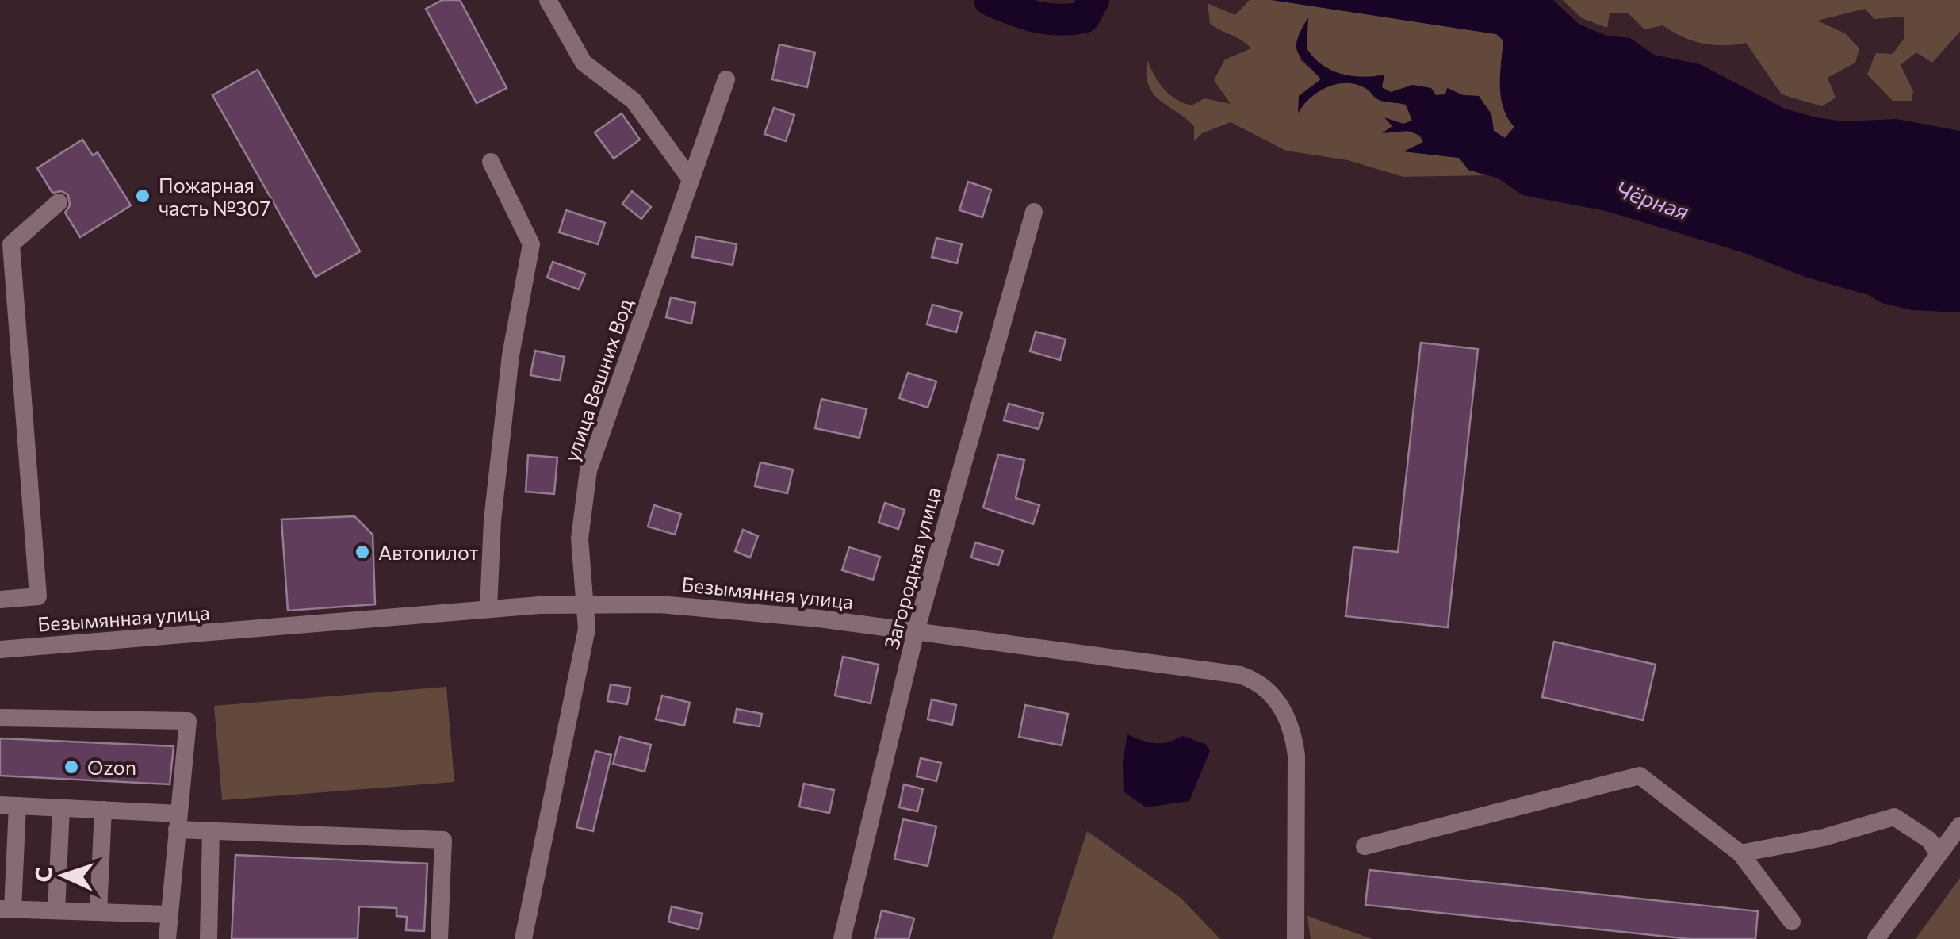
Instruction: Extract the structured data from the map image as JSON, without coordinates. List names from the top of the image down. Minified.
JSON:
{"streets":{"street":["улица Вешних Вод","Загородная улица","Безымянная улица"]},"crossings":[["улица Вешних Вод","Безымянная улица"],["Загородная улица","Безымянная улица"]],"water":["Чёрная"],"places":["Пожарная часть №307","Автопилот","Ozon"],"north":"left"}
